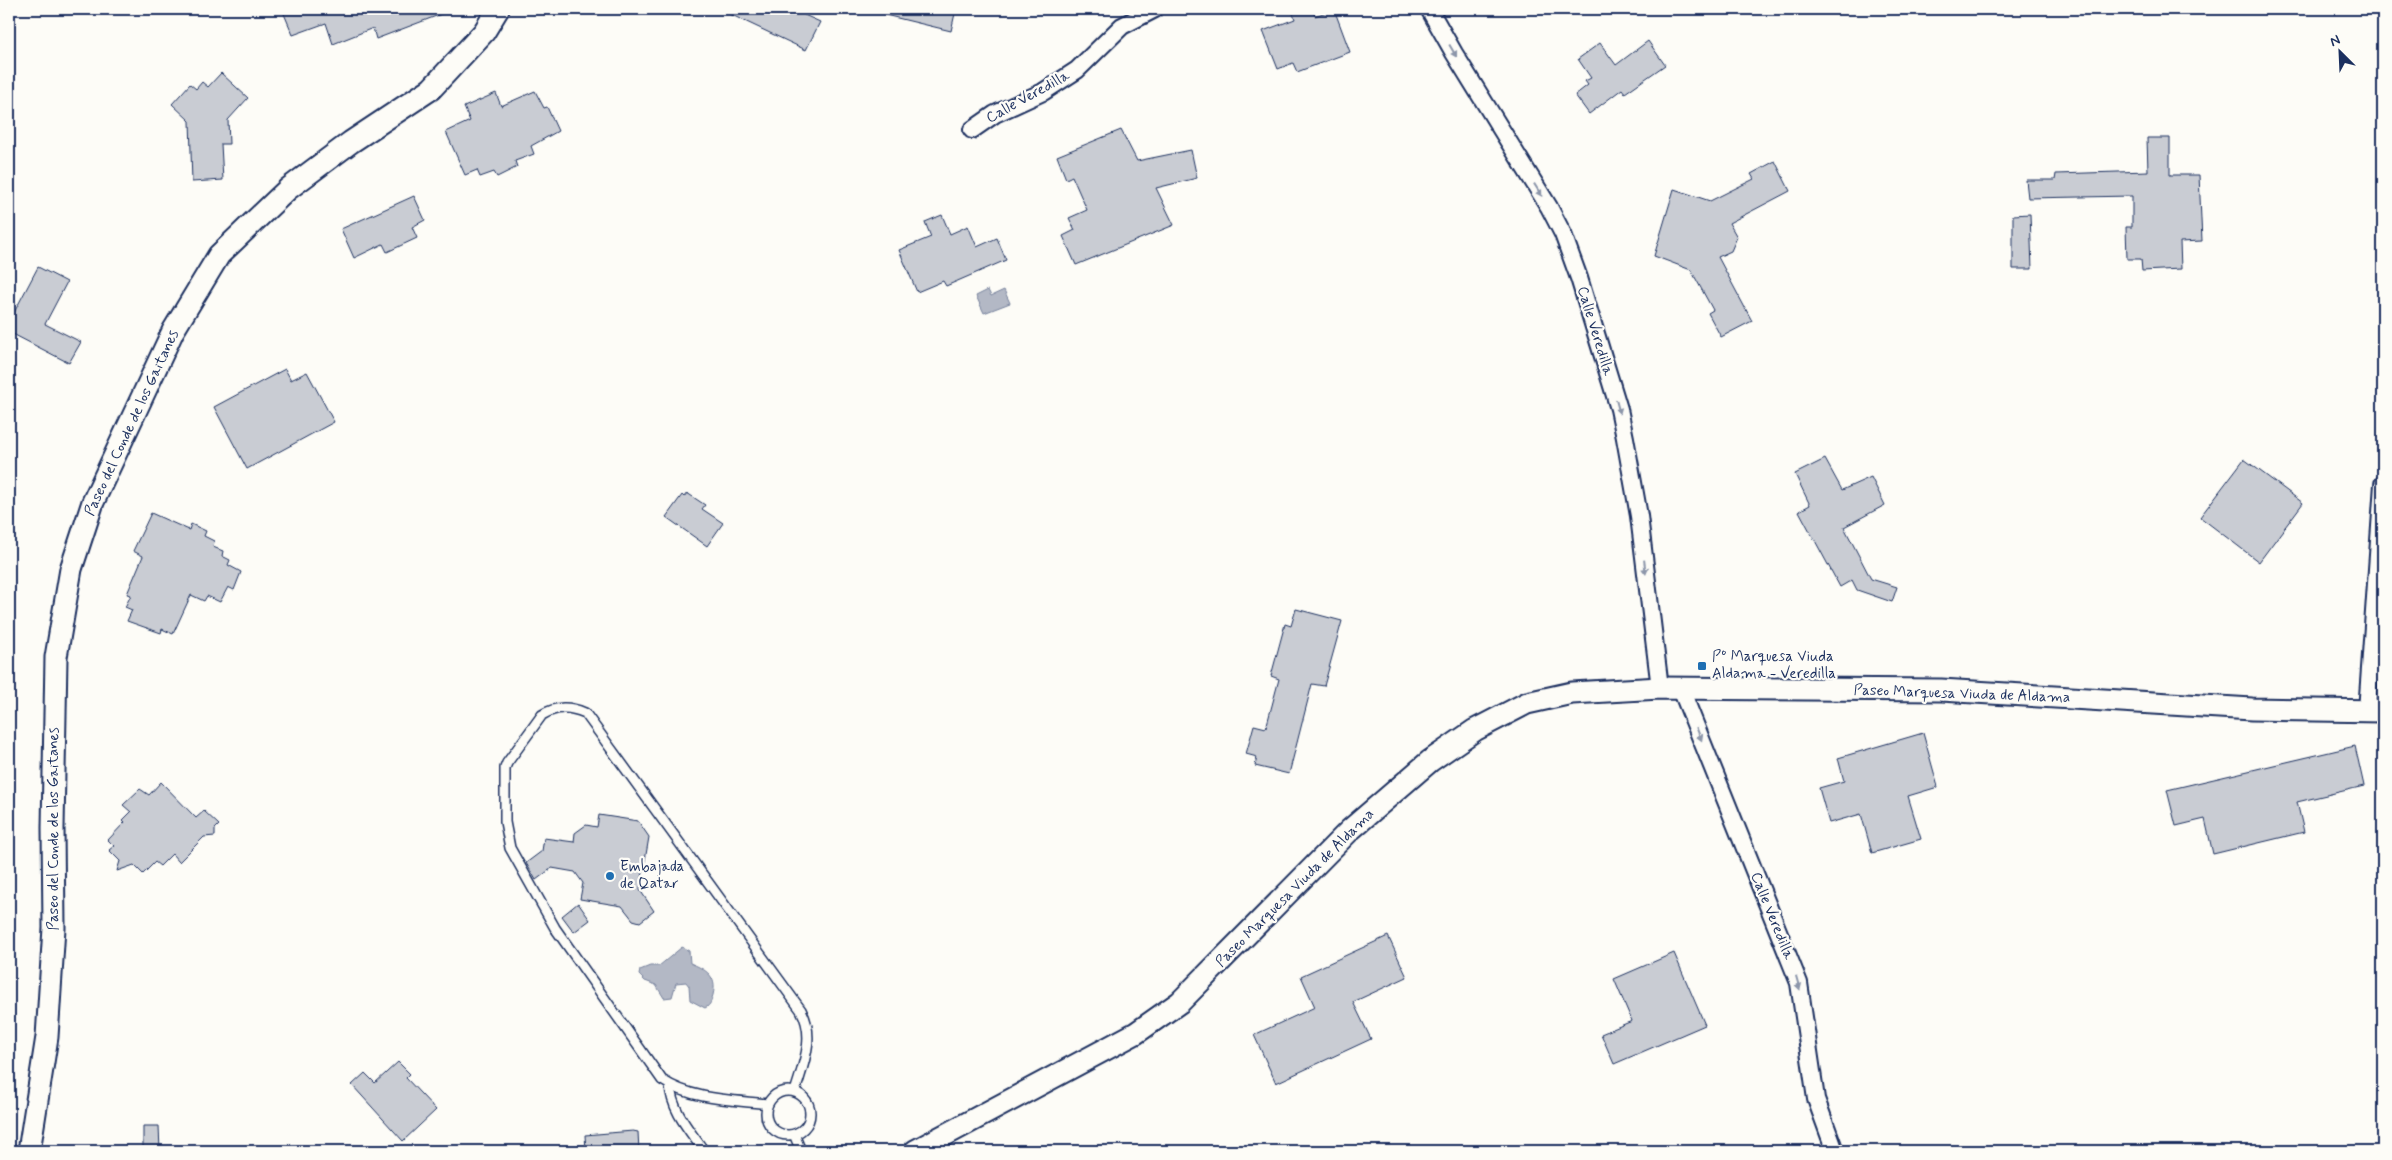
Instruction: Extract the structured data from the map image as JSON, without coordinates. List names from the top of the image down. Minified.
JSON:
{"streets":{"street":["Calle Veredilla","Paseo del Conde de los Gaitanes","Paseo Marquesa Viuda de Aldama"]},"crossings":[["Calle Veredilla","Paseo Marquesa Viuda de Aldama"]],"one_way":["Calle Veredilla"],"places":{"transit":["Pº Marquesa Viuda Aldama - Veredilla"],"other":["Embajada de Qatar"]},"north":"top left"}
